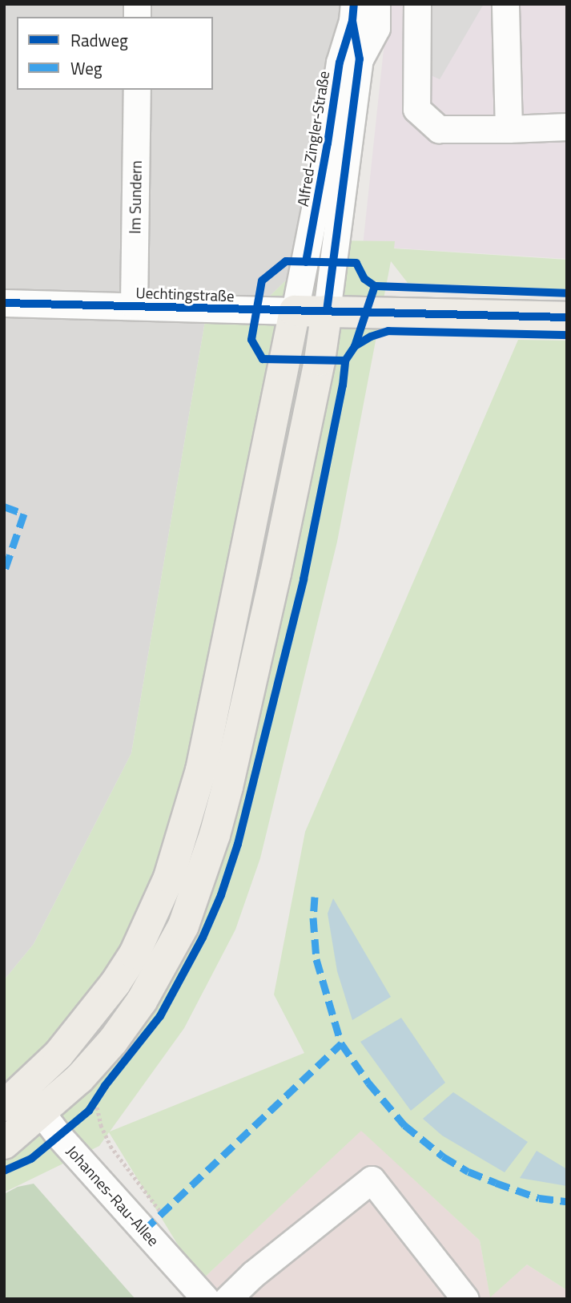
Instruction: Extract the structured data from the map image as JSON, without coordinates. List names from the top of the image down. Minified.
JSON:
{"streets":{"main road":["Uechtingstraße"],"street":["Alfred-Zingler-Straße","Im Sundern","Johannes-Rau-Allee"]},"crossings":[["Alfred-Zingler-Straße","Uechtingstraße"],["Im Sundern","Uechtingstraße"]],"legend":["Radweg","Weg"]}
